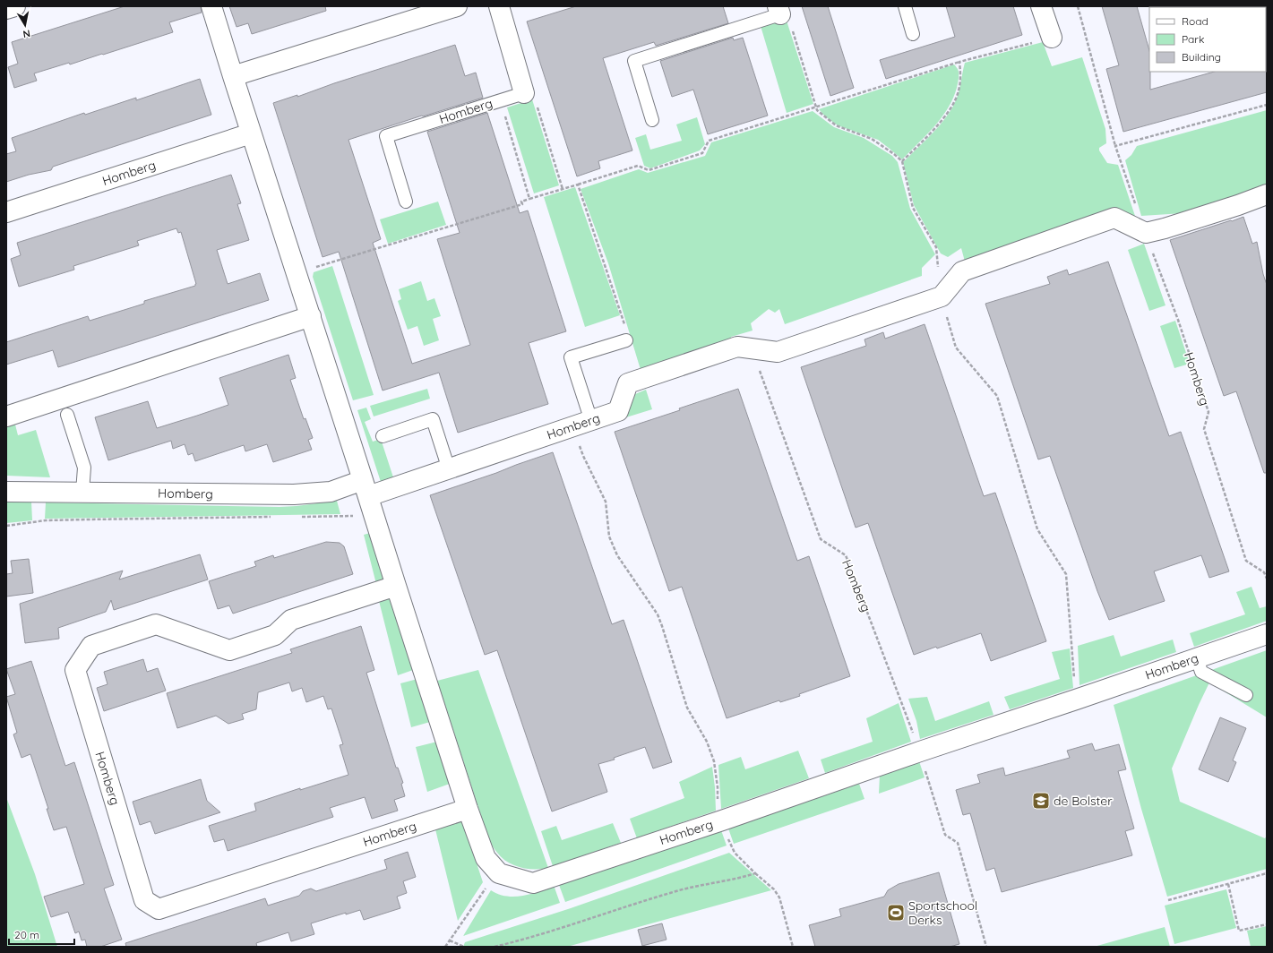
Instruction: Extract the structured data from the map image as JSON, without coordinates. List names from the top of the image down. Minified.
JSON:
{"streets":{"street":["Homberg"]},"places":{"school or university":["de Bolster"],"sports":["Sportschool Derks"]},"legend":["Road","Park","Building"],"scale_bar":"20 m","north":"bottom"}
